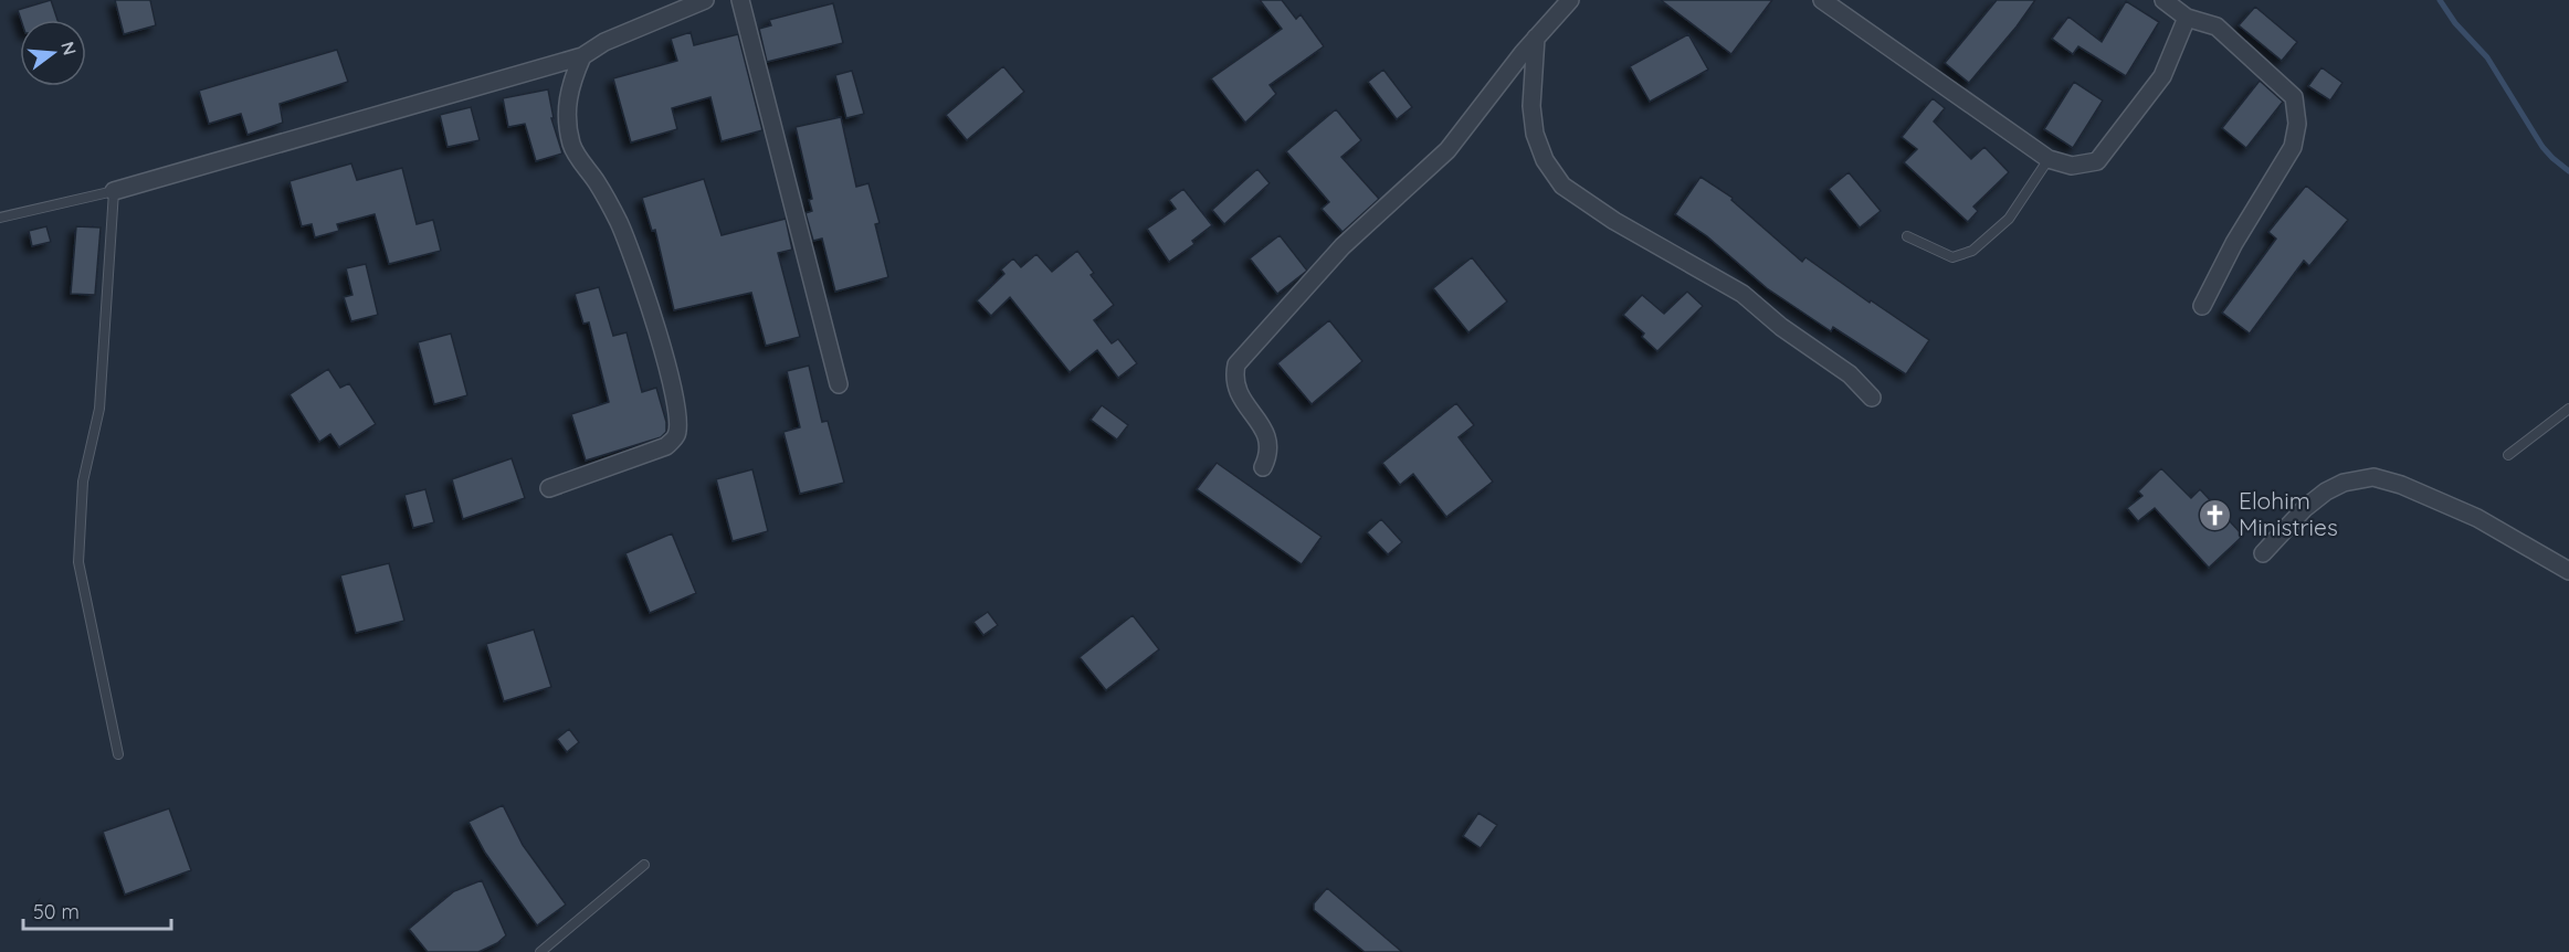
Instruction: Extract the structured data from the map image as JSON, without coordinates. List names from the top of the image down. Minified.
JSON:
{"places":{"church":["Elohim Ministries"]},"scale_bar":"50 m","north":"right"}
